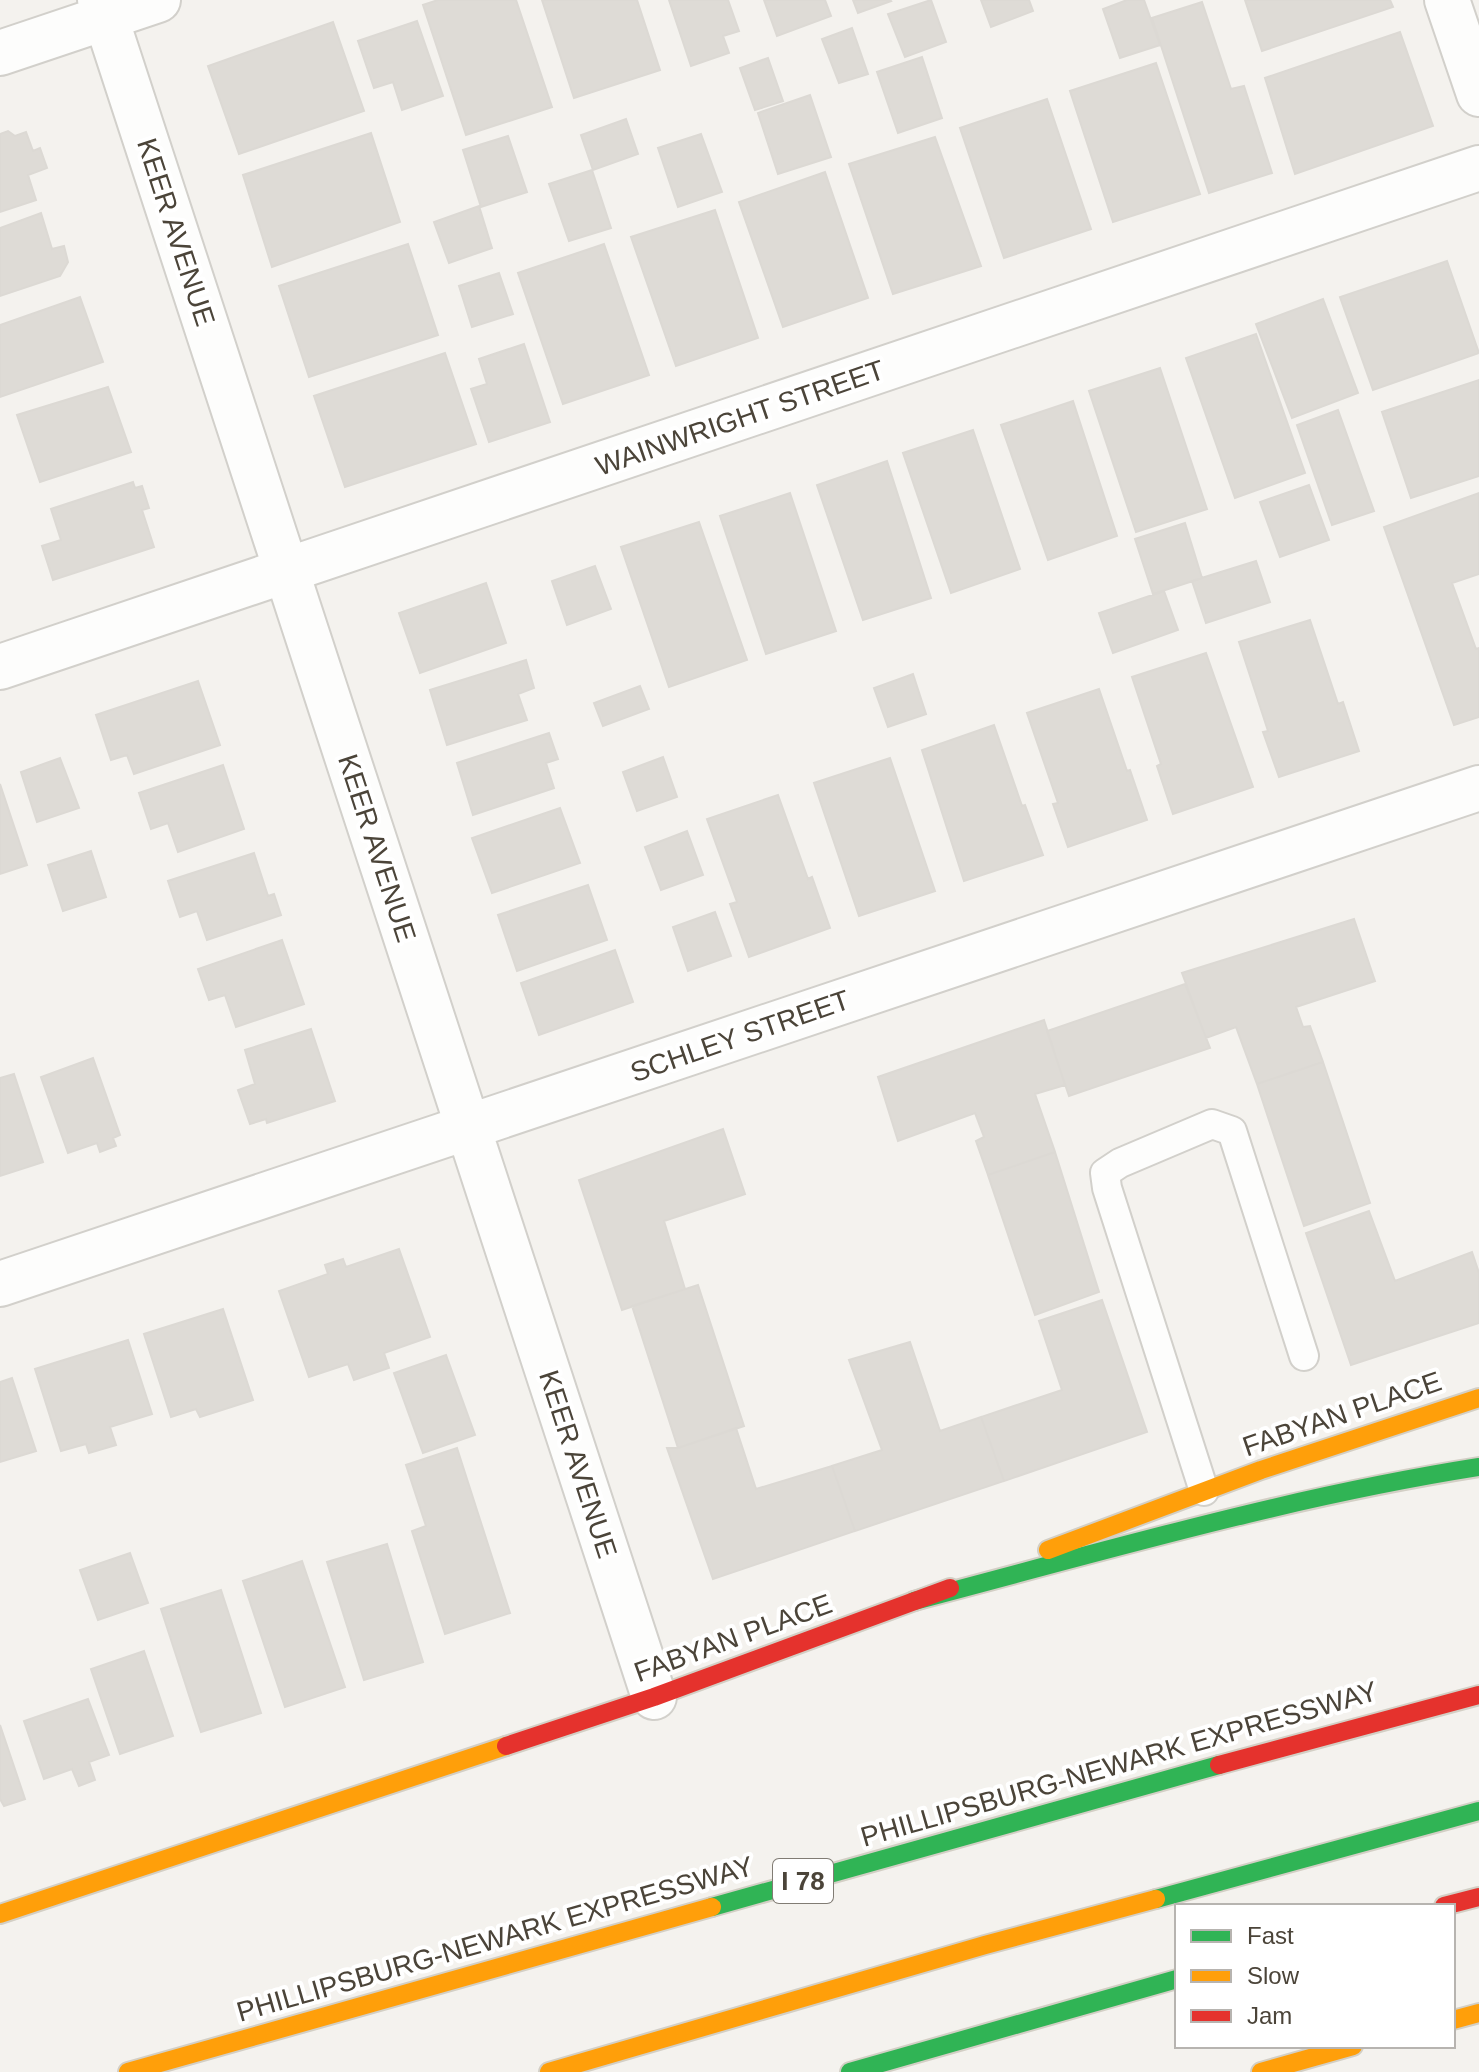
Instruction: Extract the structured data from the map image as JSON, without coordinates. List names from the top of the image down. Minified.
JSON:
{"streets":{"main road":["FABYAN PLACE","PHILLIPSBURG-NEWARK EXPRESSWAY","I 78"],"street":["KEER AVENUE","WAINWRIGHT STREET","SCHLEY STREET"]},"crossings":[["KEER AVENUE","WAINWRIGHT STREET"],["KEER AVENUE","SCHLEY STREET"],["KEER AVENUE","FABYAN PLACE"]],"legend":["Fast","Slow","Jam"]}
